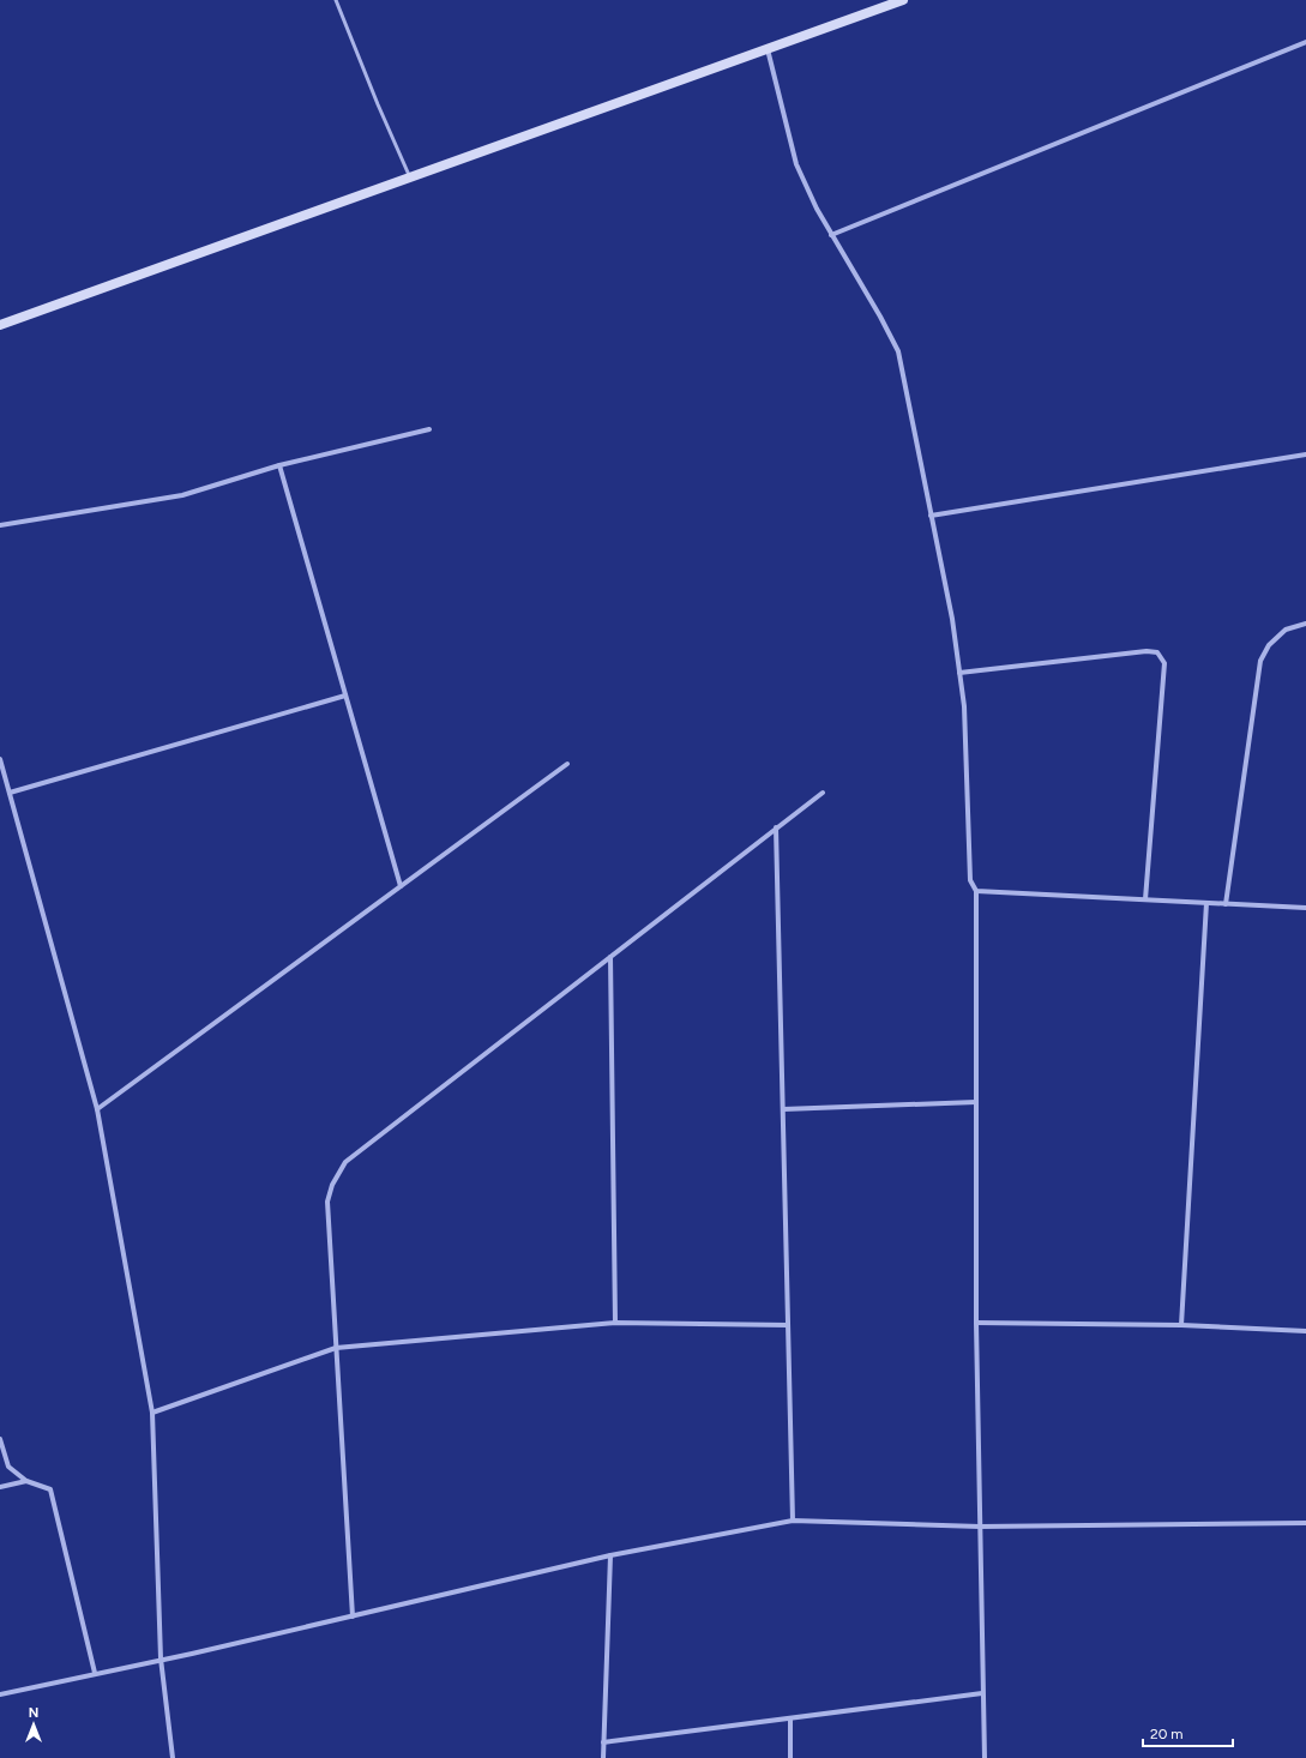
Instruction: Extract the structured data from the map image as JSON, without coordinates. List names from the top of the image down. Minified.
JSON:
{"scale_bar":"20 m","north":"top"}
